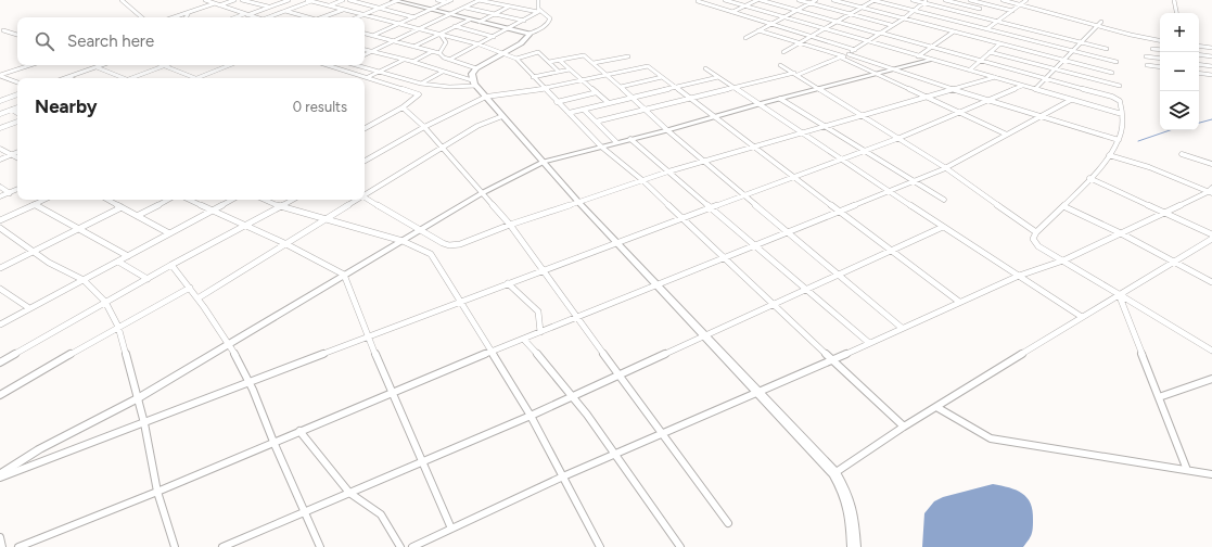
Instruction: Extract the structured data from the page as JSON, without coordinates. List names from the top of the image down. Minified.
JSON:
{"page":{"map_buttons":["+","−"],"search":"Search here","heading":["Nearby","0 results"]}}
